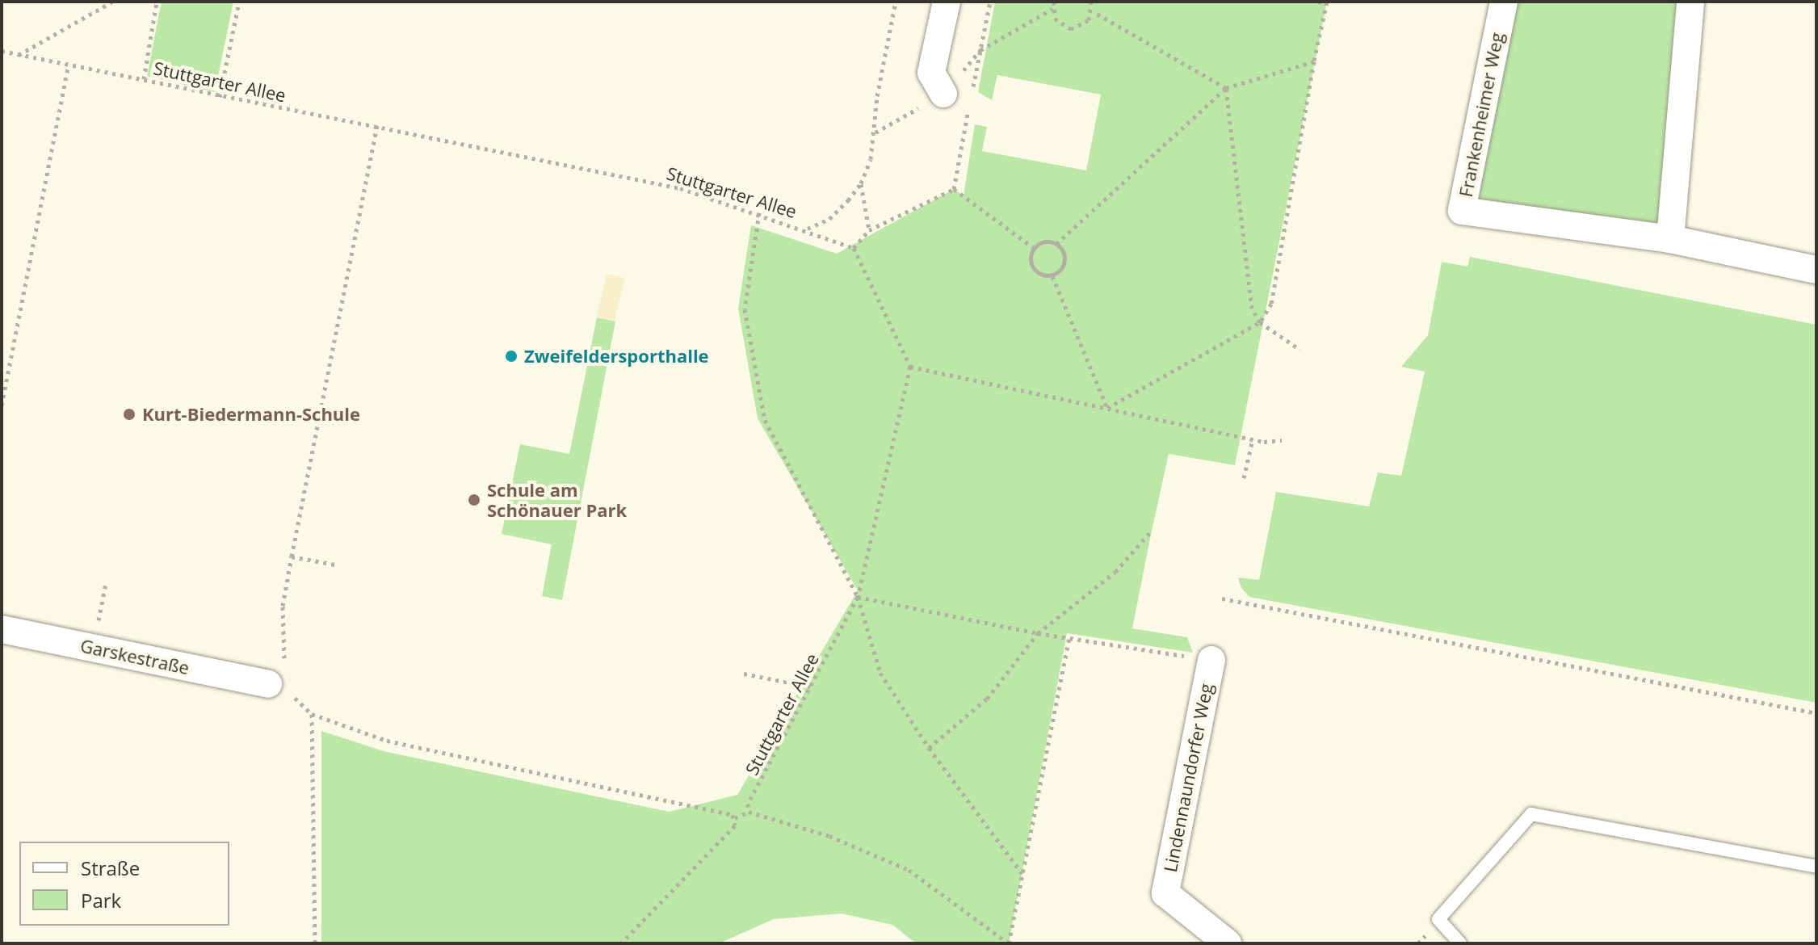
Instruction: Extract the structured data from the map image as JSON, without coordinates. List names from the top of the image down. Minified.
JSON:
{"streets":{"street":["Frankenheimer Weg","Garskestraße","Lindennaundorfer Weg"],"path":["Stuttgarter Allee"]},"places":["Zweifeldersporthalle","Kurt-Biedermann-Schule","Schule am Schönauer Park"],"legend":["Straße","Park"]}
